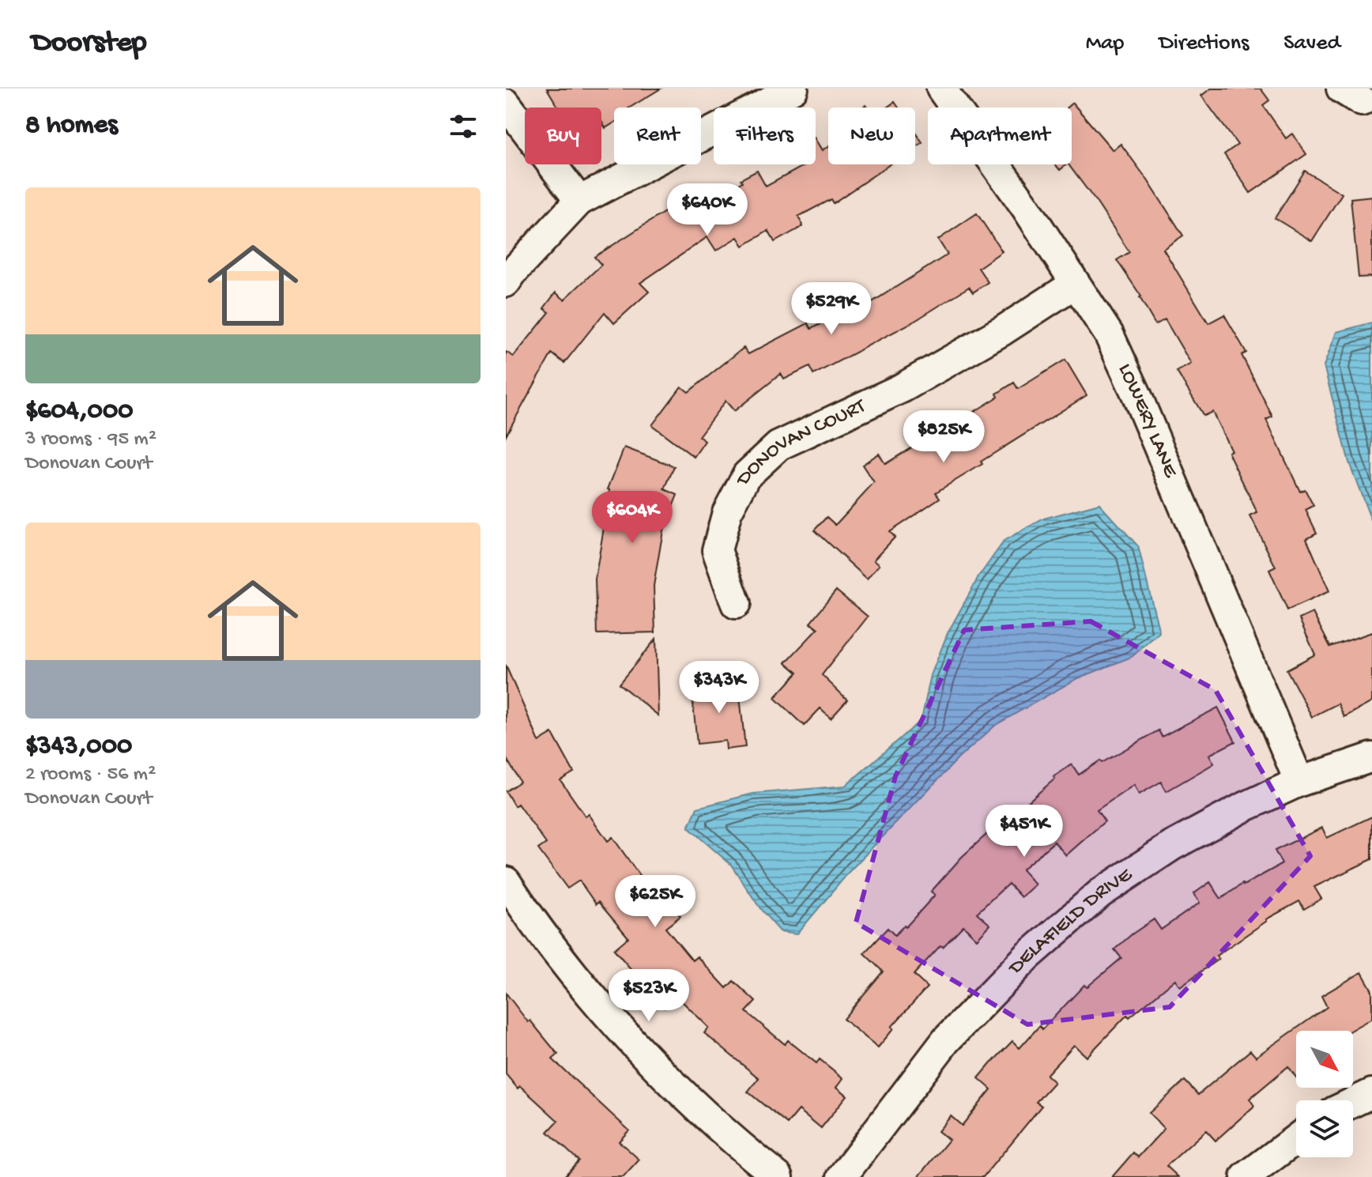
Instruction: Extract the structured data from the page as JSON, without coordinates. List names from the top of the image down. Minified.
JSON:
{"streets":{"street":["LOWERY LANE","DONOVAN COURT","DELAFIELD DRIVE"]},"crossings":[["LOWERY LANE","DONOVAN COURT"],["LOWERY LANE","DELAFIELD DRIVE"]],"north":"bottom right","page":{"header":"Doorstep","nav":["Map","Directions","Saved"],"heading":"8 homes","chip":["Buy","Rent","Filters","New","Apartment"],"list":[{"name":"$604,000","note":"3 rooms · 95 m² · Donovan Court"},{"name":"$343,000","note":"2 rooms · 56 m² · Donovan Court"}],"price":["$640K","$529K","$825K","$604K","$343K","$451K","$625K","$523K"]}}
